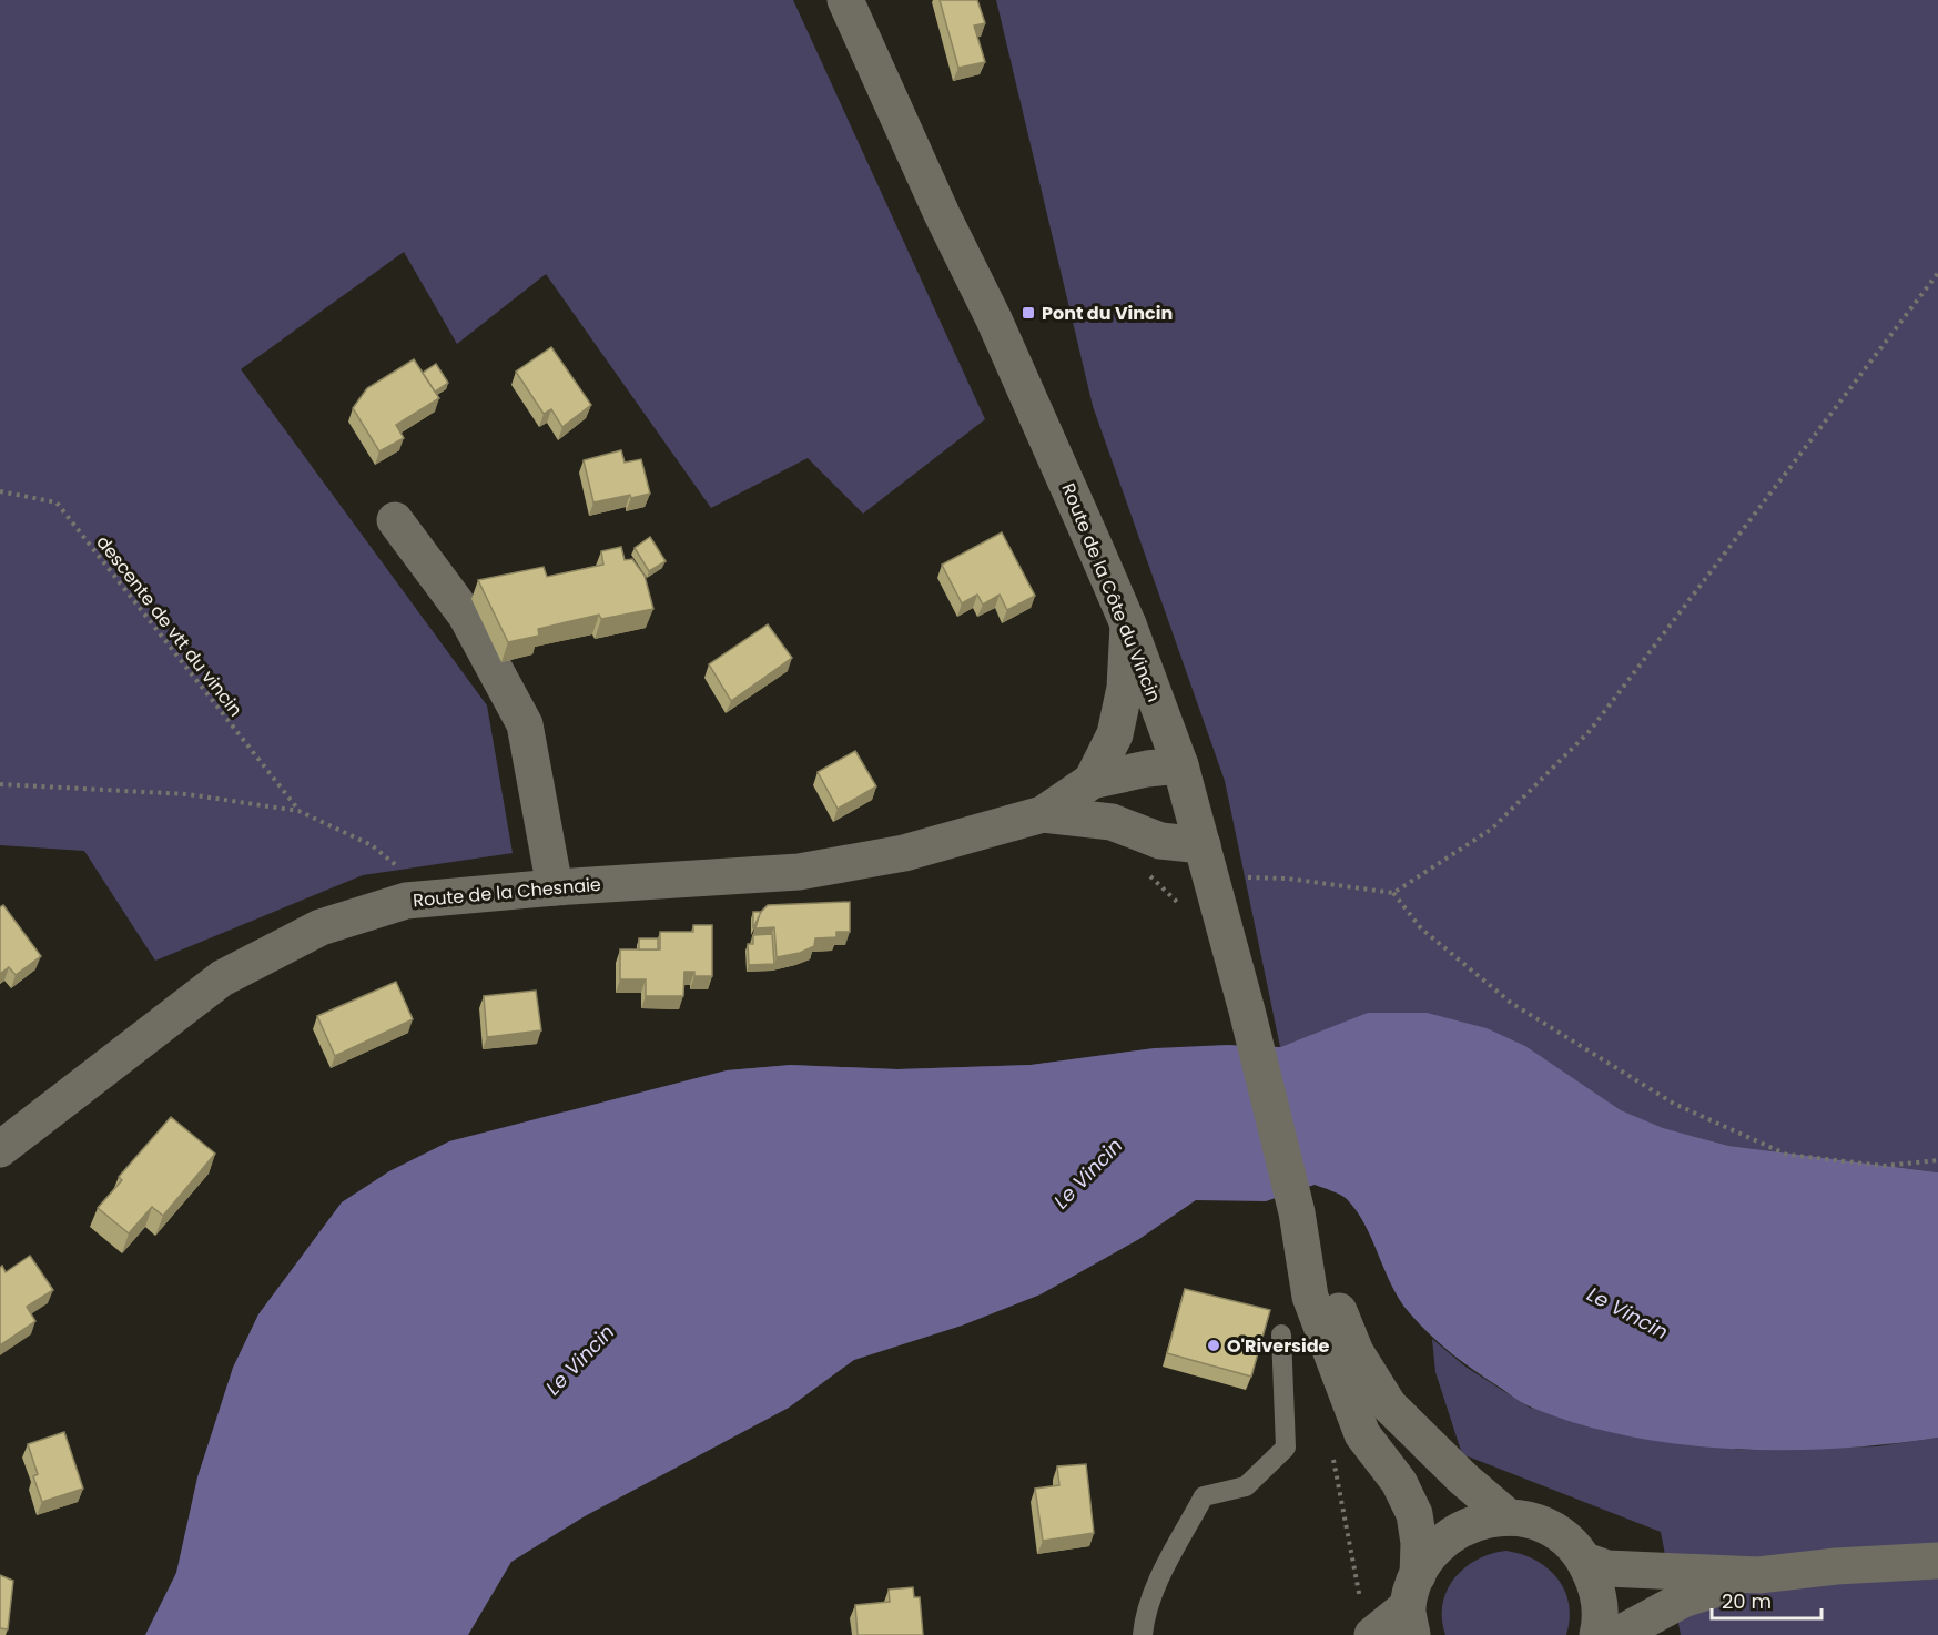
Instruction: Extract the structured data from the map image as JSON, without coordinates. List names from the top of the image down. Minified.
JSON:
{"streets":{"main road":["Route de la Côte du Vincin","Route de la Chesnaie"],"path":["descente de vtt du vincin"]},"crossings":[["Route de la Côte du Vincin","Route de la Chesnaie"]],"water":["Le Vincin"],"places":{"transit":["Pont du Vincin"],"other":["O'Riverside"]},"scale_bar":"20 m"}
